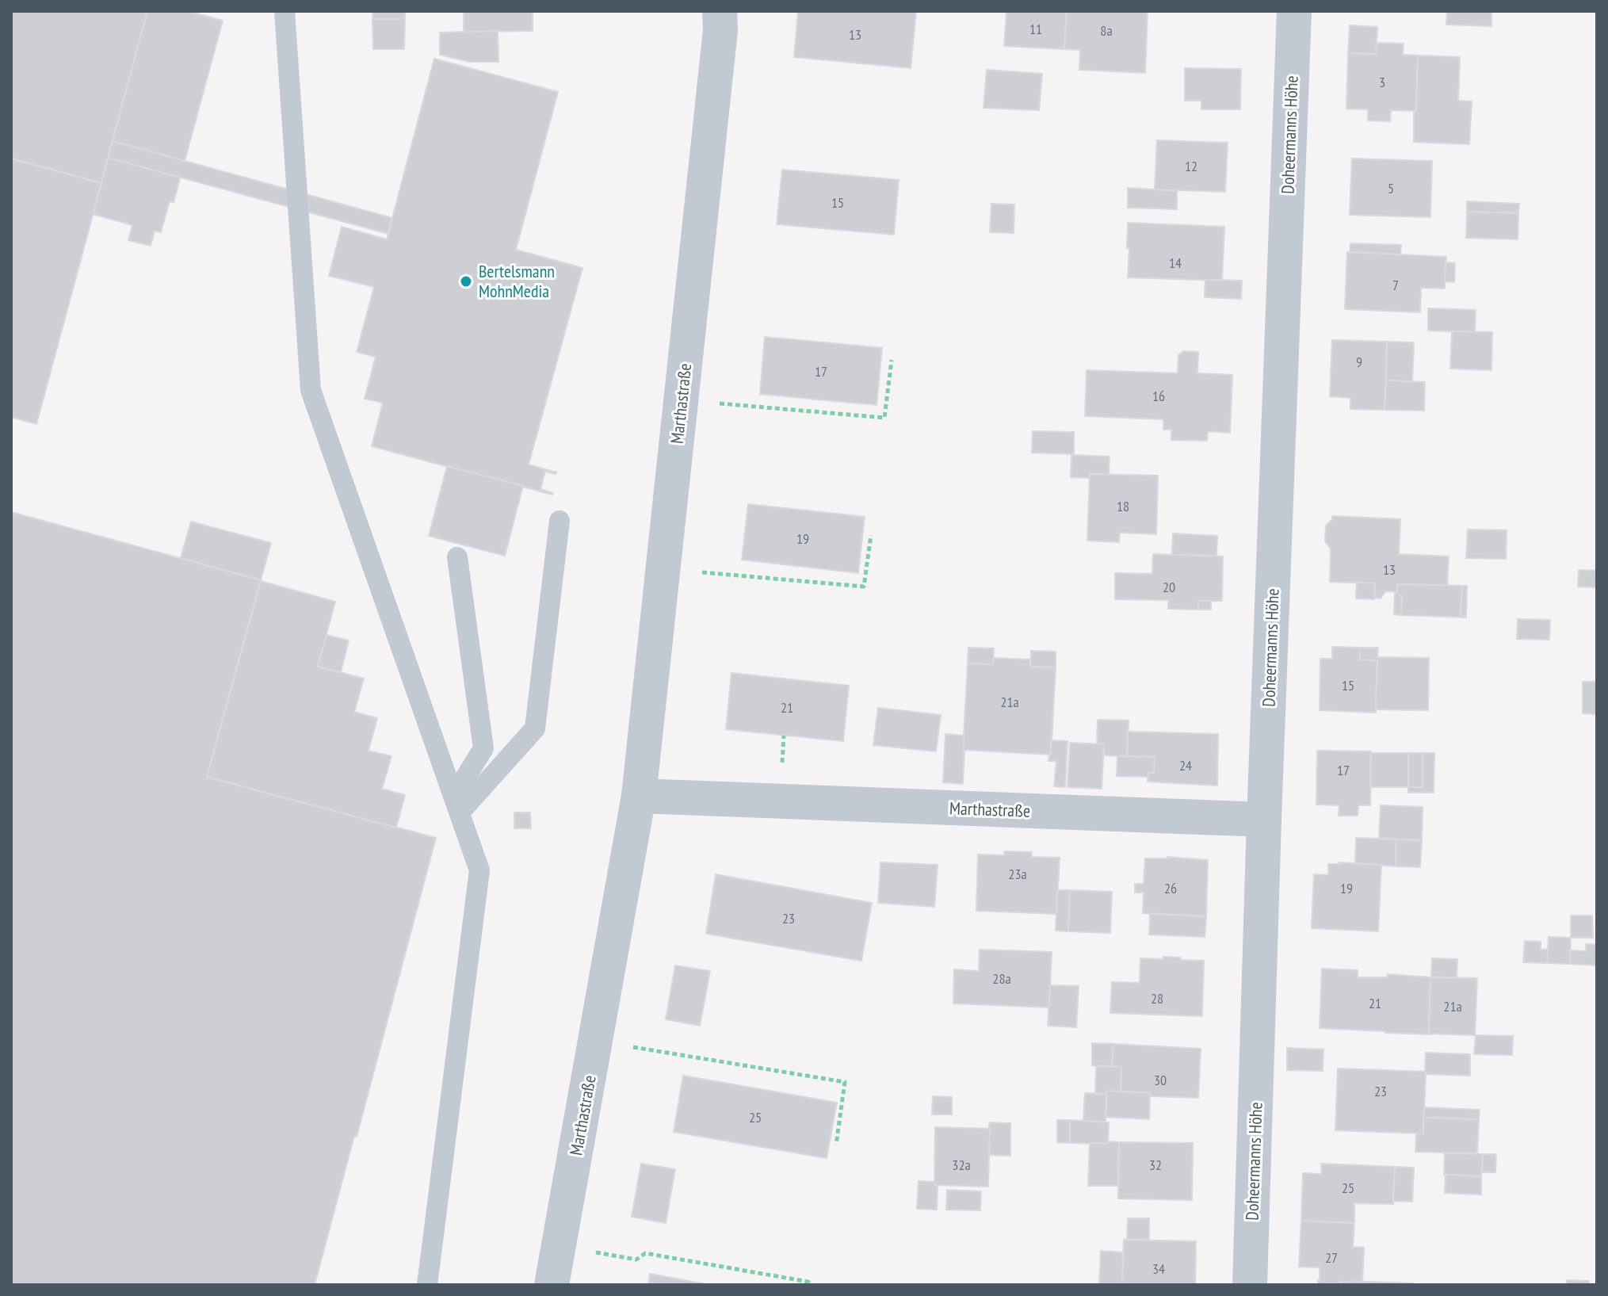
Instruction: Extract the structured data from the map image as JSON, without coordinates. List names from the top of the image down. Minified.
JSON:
{"streets":{"street":["Doheermanns Höhe","Marthastraße"]},"crossings":[["Doheermanns Höhe","Marthastraße"]],"places":["Bertelsmann MohnMedia"],"house_numbers":["11","8a","13","3","12","5","15","14","7","9","17","16","18","19","13","20","15","21a","21","24","17","23a","26","19","23","28a","28","21","21a","30","23","25","32a","32","25","27","34"]}
